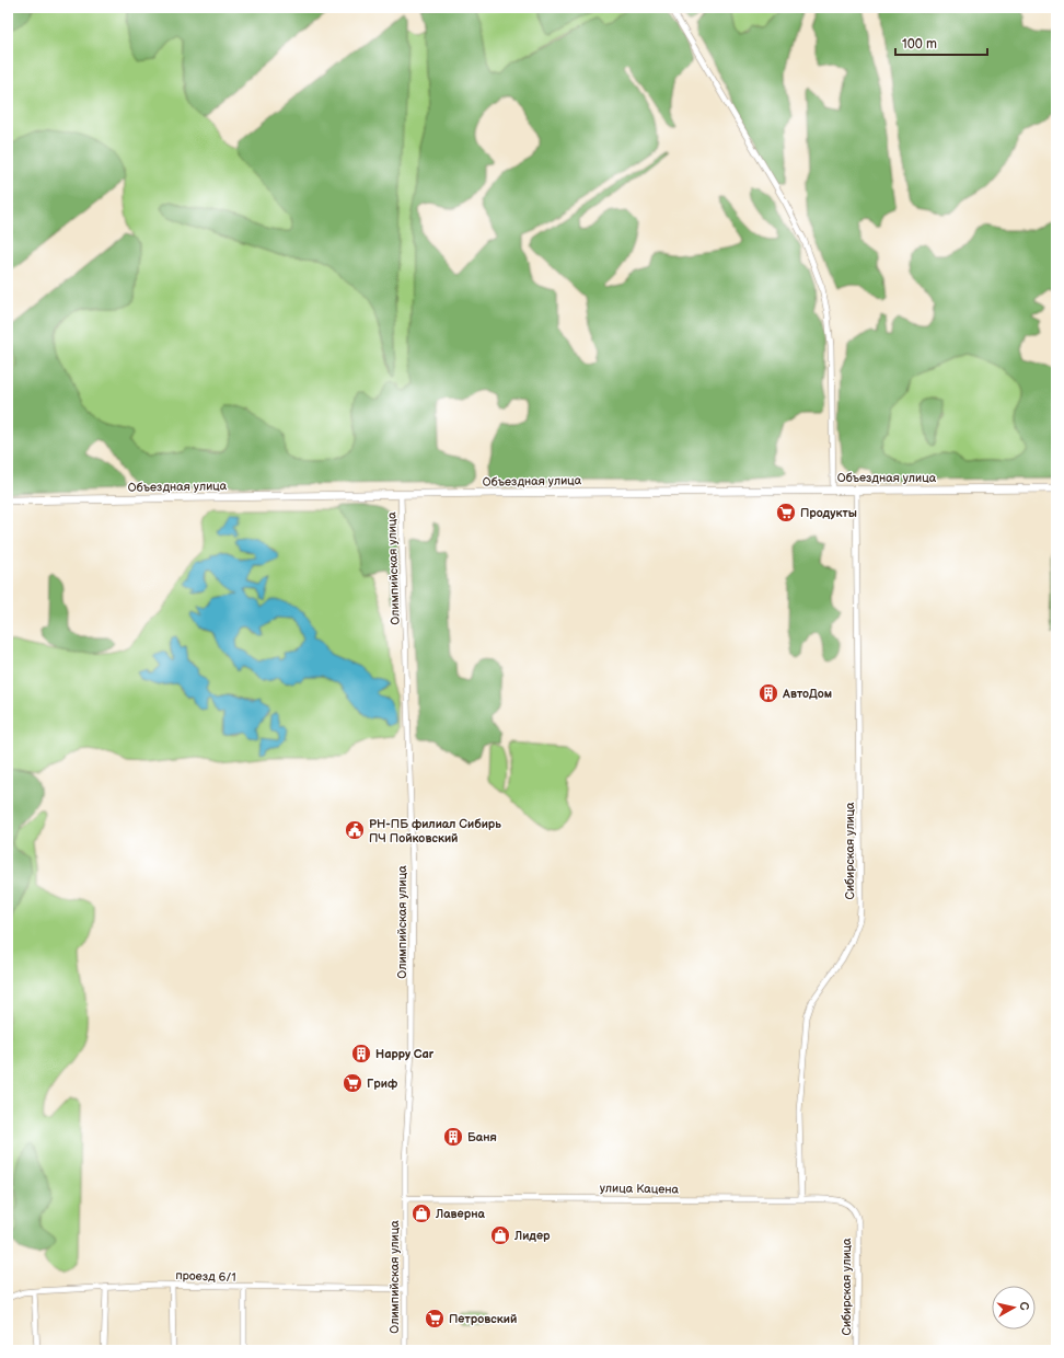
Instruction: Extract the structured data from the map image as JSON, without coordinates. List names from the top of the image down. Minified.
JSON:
{"streets":{"street":["Объездная улица","Олимпийская улица","Сибирская улица","улица Кацена","проезд 6/1"]},"crossings":[["Объездная улица","Олимпийская улица"],["Объездная улица","Сибирская улица"],["Олимпийская улица","улица Кацена"],["Олимпийская улица","проезд 6/1"],["Сибирская улица","улица Кацена"]],"places":{"supermarket":["Продукты","Гриф","Петровский"],"building":["АвтоДом","Happy Car","Баня"],"public building":["РН-ПБ филиал Сибирь ПЧ Пойковский"],"shop":["Лаверна","Лидер"]},"scale_bar":"100 m","north":"right"}
